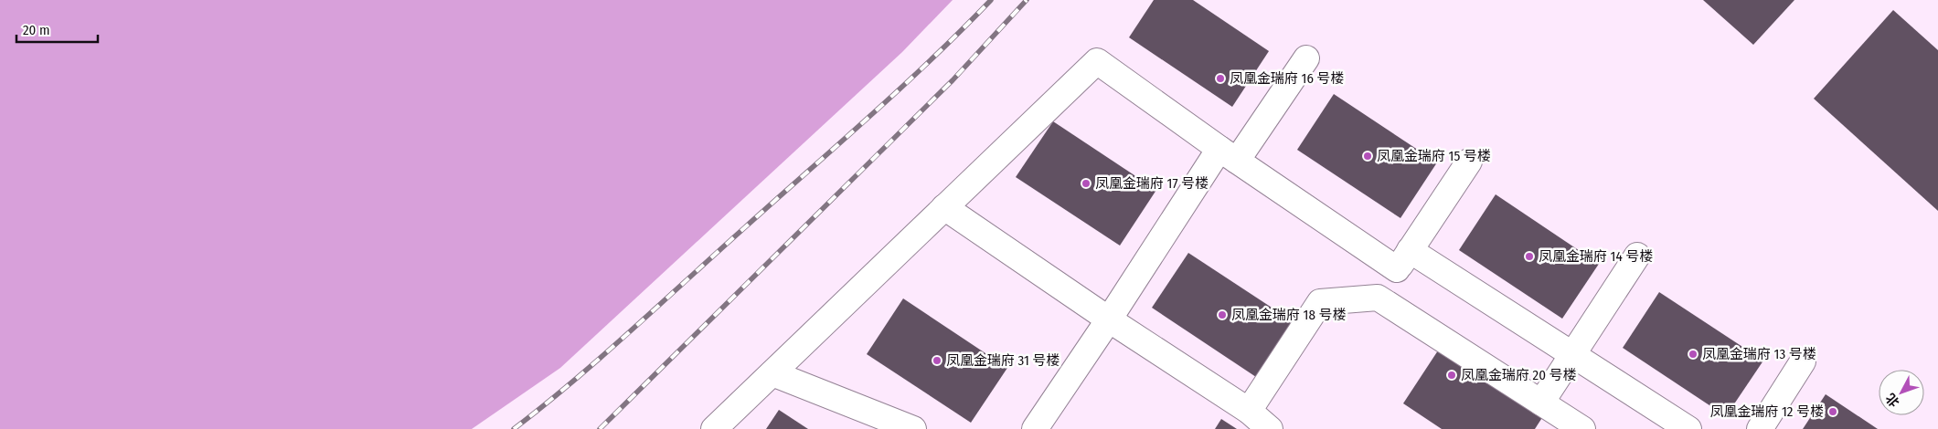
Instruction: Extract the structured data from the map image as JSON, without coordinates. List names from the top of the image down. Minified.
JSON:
{"places":["凤凰金瑞府 16 号楼","凤凰金瑞府 15 号楼","凤凰金瑞府 17 号楼","凤凰金瑞府 14 号楼","凤凰金瑞府 18 号楼","凤凰金瑞府 13 号楼","凤凰金瑞府 31 号楼","凤凰金瑞府 20 号楼","凤凰金瑞府 12 号楼"],"scale_bar":"20 m","north":"bottom left"}
